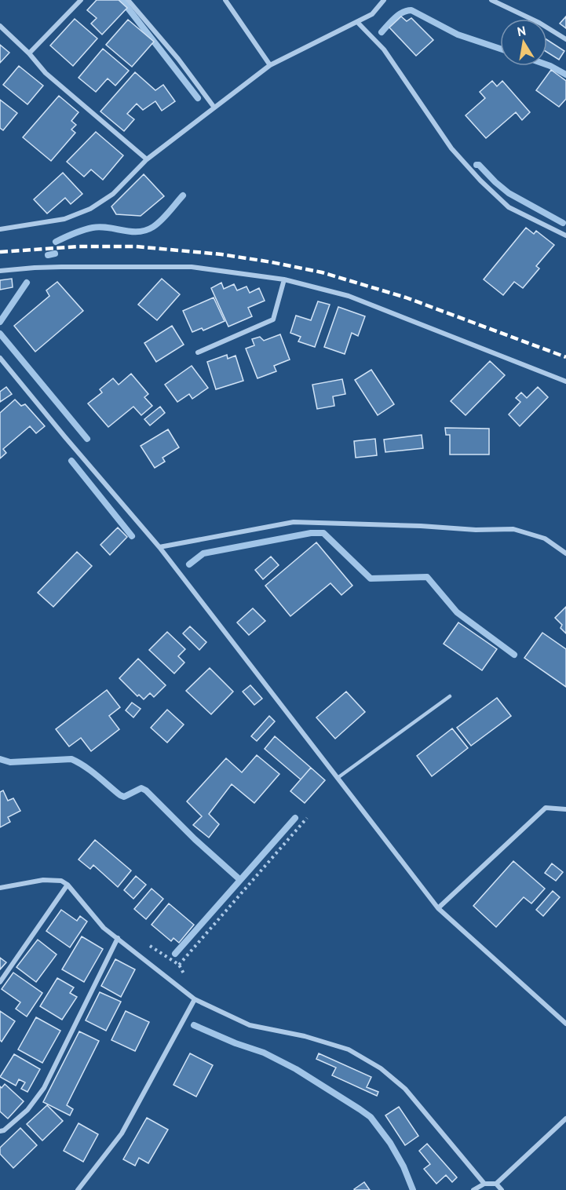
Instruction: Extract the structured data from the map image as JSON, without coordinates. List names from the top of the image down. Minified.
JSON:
{"north":"top"}
